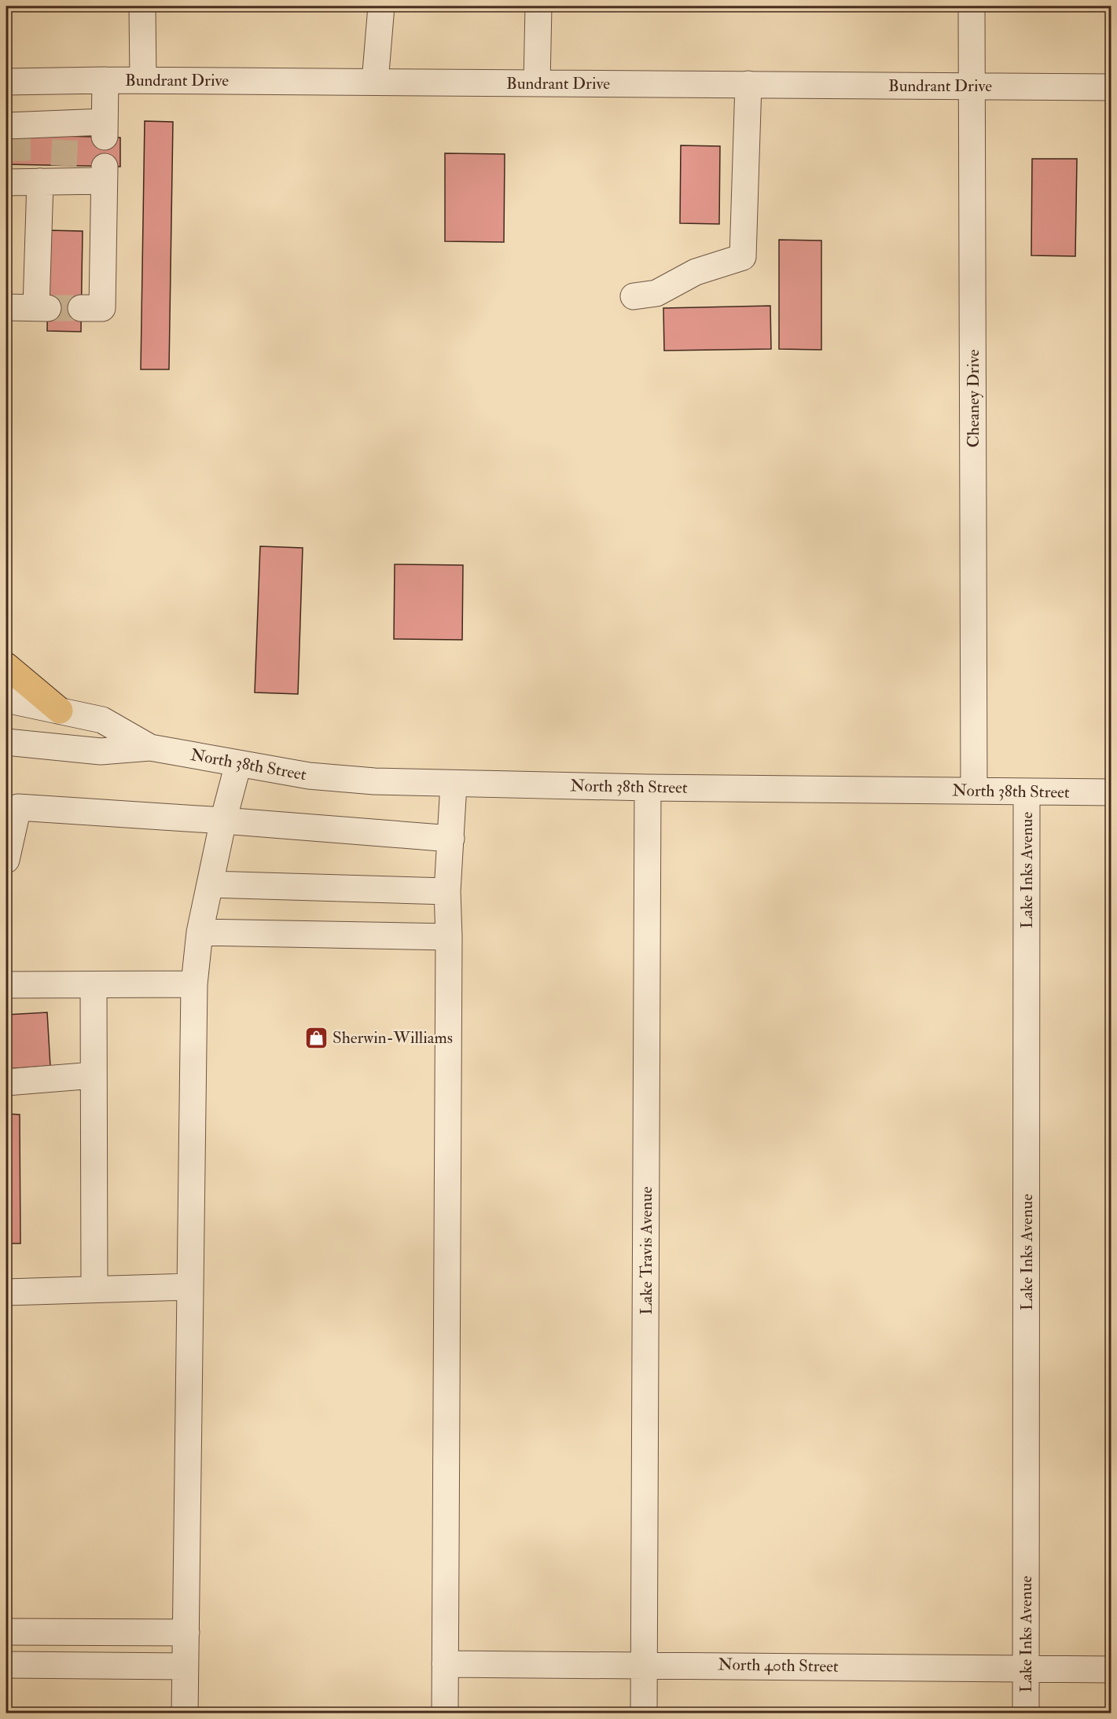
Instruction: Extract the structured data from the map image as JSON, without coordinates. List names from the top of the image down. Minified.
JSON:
{"streets":{"street":["Bundrant Drive","Cheaney Drive","North 38th Street","Lake Inks Avenue","Lake Travis Avenue","North 40th Street"]},"crossings":[["Bundrant Drive","Cheaney Drive"],["Cheaney Drive","North 38th Street"],["North 38th Street","Lake Inks Avenue"],["North 38th Street","Lake Travis Avenue"],["Lake Inks Avenue","North 40th Street"],["Lake Travis Avenue","North 40th Street"]],"places":{"shop":["Sherwin-Williams"]}}
